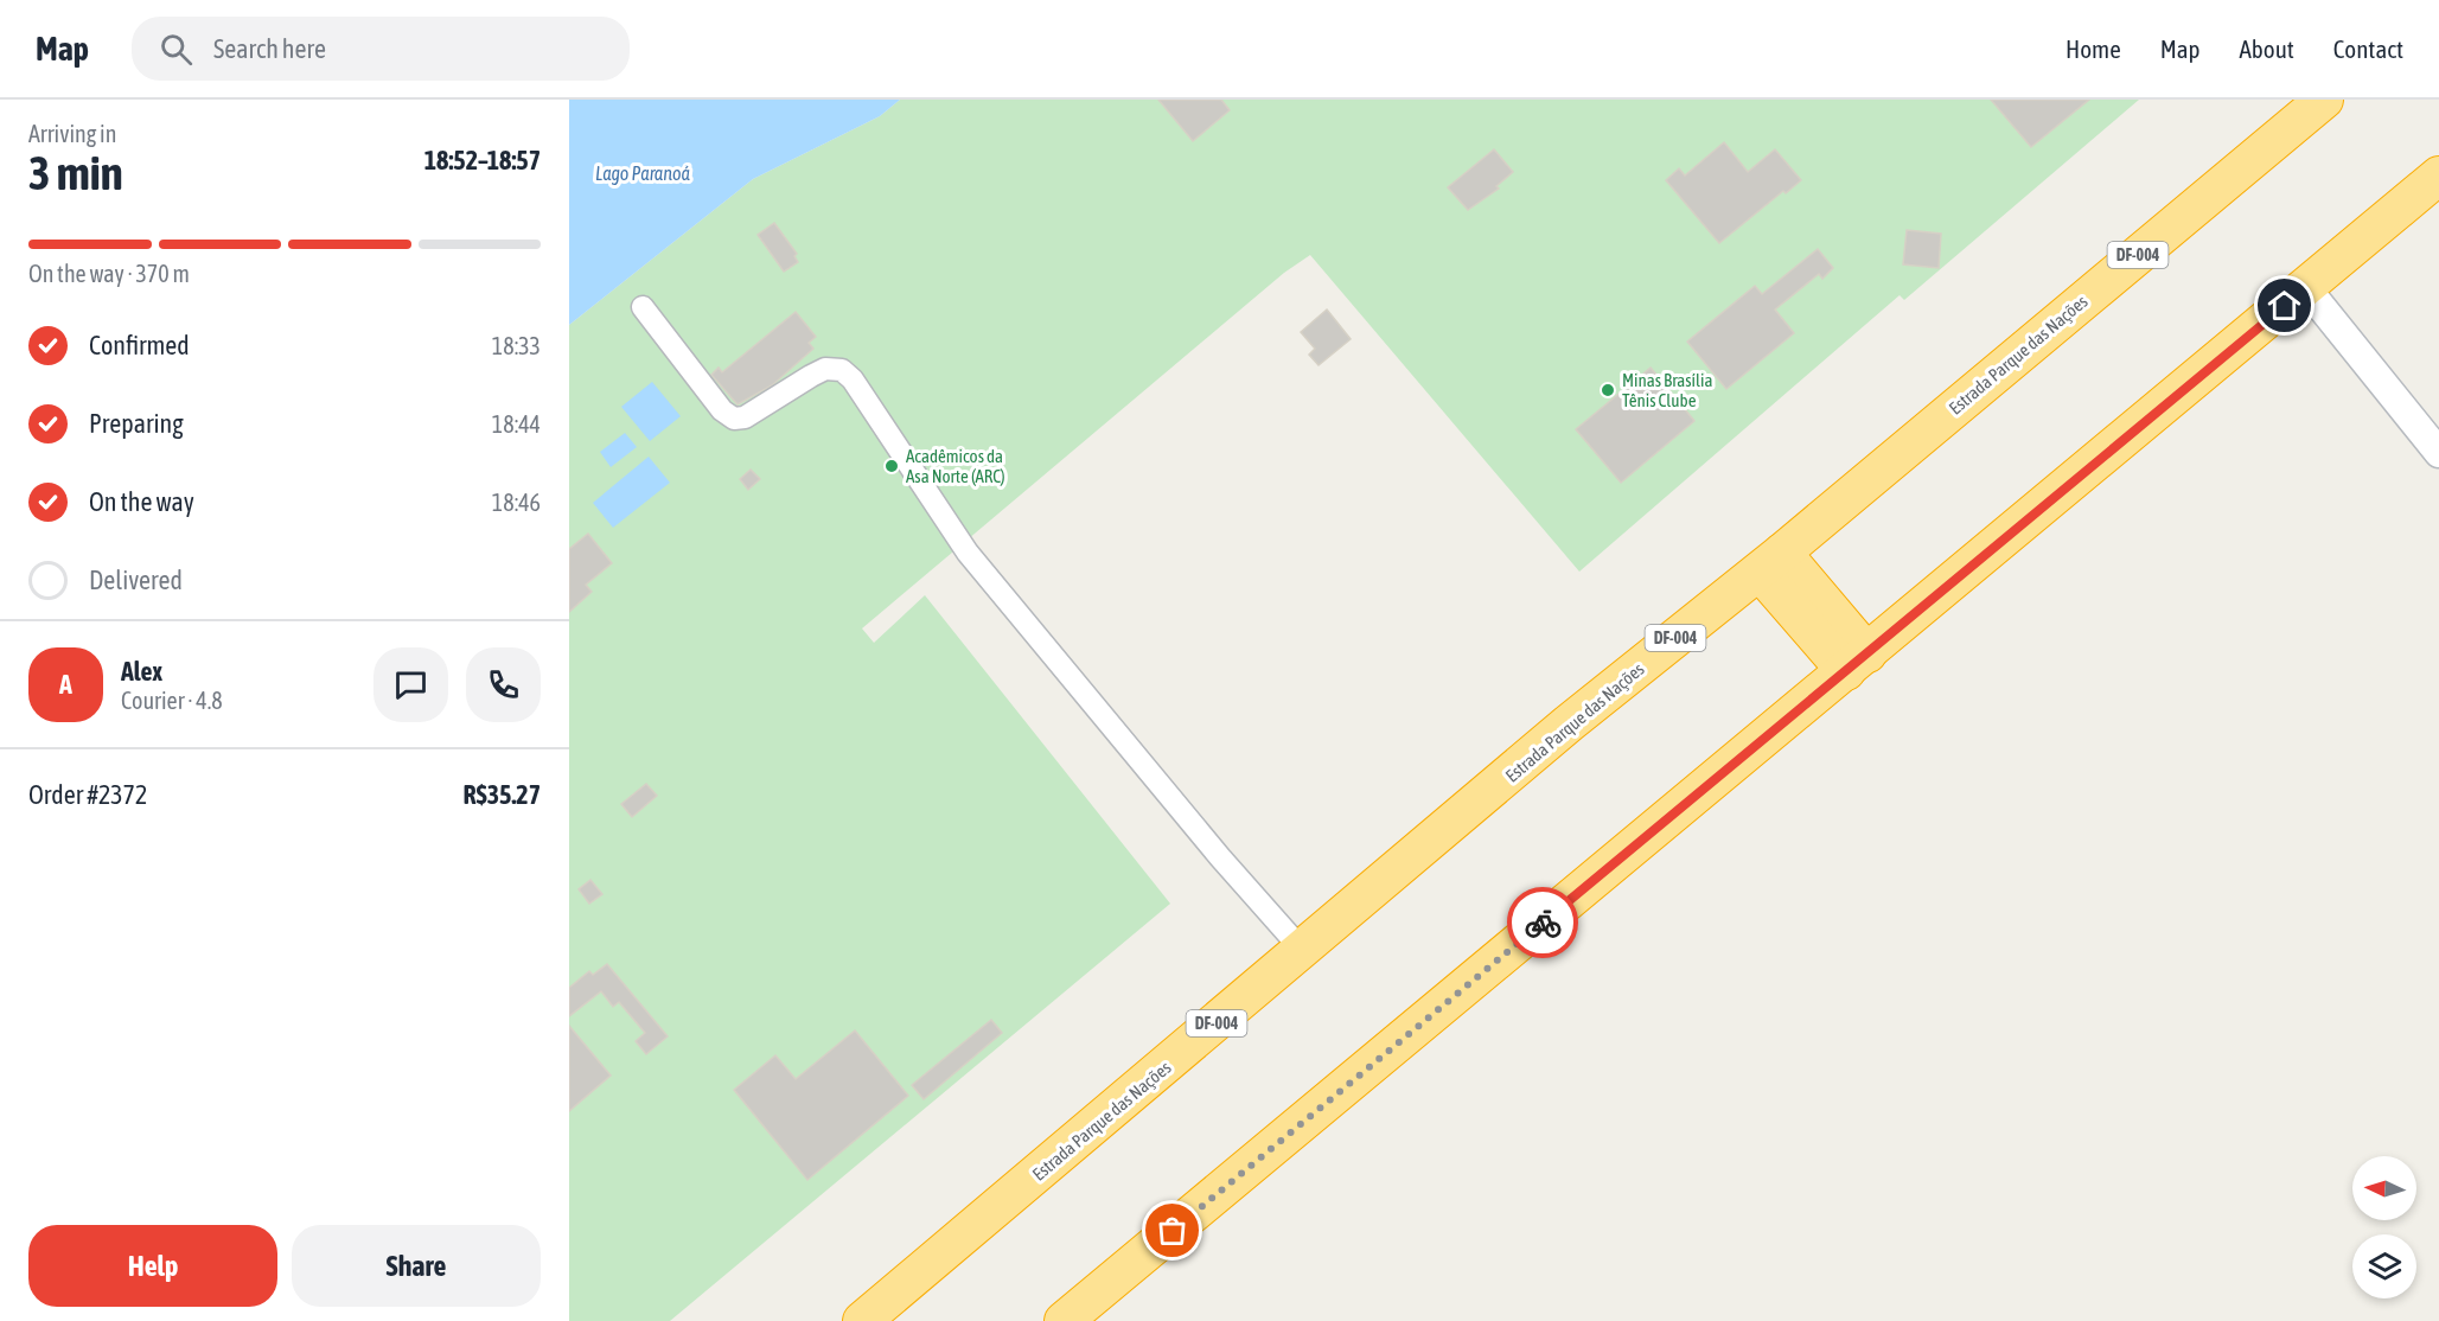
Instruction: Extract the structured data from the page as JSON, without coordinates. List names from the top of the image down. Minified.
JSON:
{"streets":{"highway":["DF-004","Estrada Parque das Nações"]},"water":["Lago Paranoá"],"places":["Minas Brasília Tênis Clube","Acadêmicos da Asa Norte (ARC)"],"north":"left","page":{"header":"Map","search":"Search here","nav":["Home","Map","About","Contact"],"heading":["3 min","Arriving in","18:52–18:57"],"panel":["Alex","Courier · 4.8","Order #2372","R$35.27"],"bar":"On the way · 370 m","list":[["Confirmed","18:33"],["Preparing","18:44"],["On the way","18:46"],"Delivered"],"round":"A","buttons":["Help","Share"]}}
